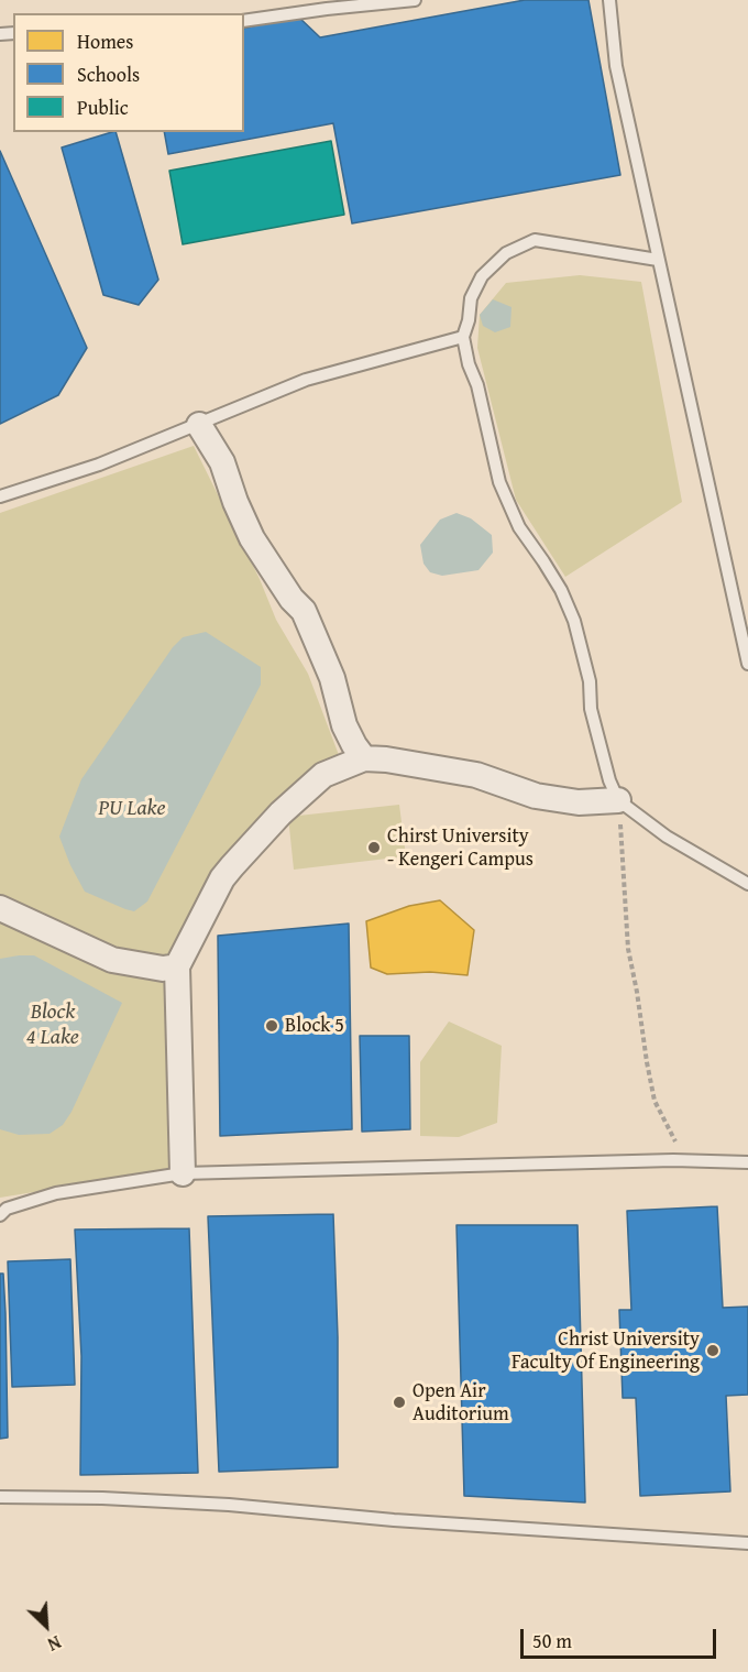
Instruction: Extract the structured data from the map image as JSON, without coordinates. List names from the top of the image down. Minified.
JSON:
{"water":["PU Lake","Block 4 Lake"],"places":["Chirst University - Kengeri Campus","Block 5","Christ University Faculty Of Engineering","Open Air Auditorium"],"legend":["Homes","Schools","Public"],"scale_bar":"50 m","north":"bottom right"}
